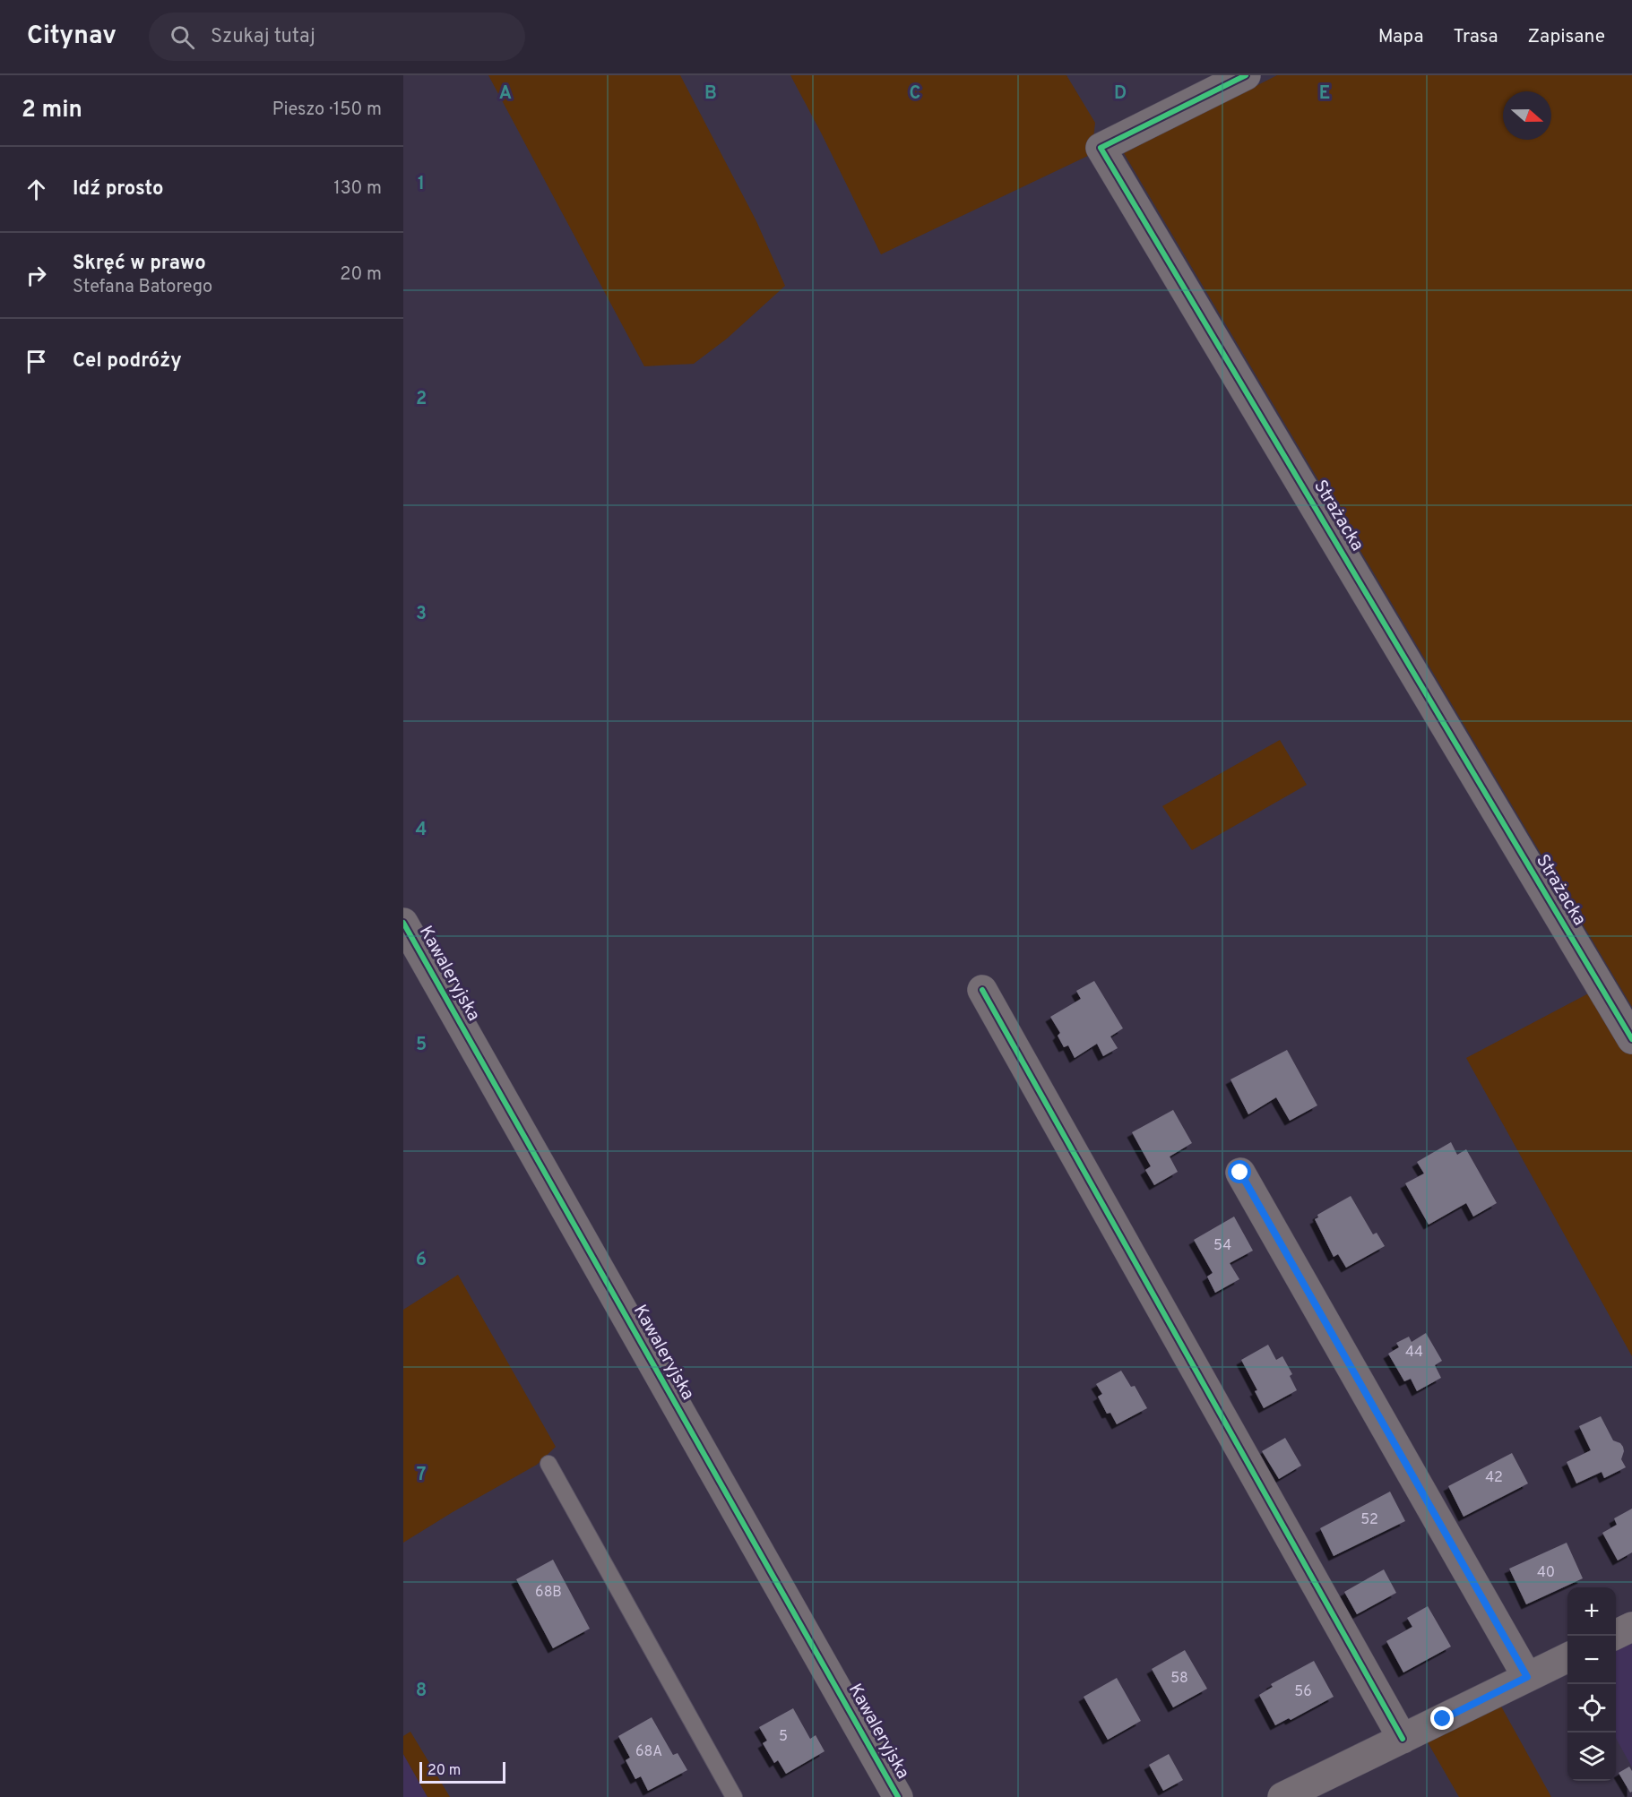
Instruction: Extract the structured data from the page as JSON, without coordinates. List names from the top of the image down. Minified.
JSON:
{"streets":{"street":["Strażacka","Kawaleryjska"]},"house_numbers":["54","44","42","52","40","68B","58","56","5","68A"],"scale_bar":"20 m","north":"right","page":{"header":"Citynav","search":"Szukaj tutaj","nav":["Mapa","Trasa","Zapisane"],"heading":["2 min","Pieszo · 150 m"],"list":[["Idź prosto","130 m"],["Skręć w prawo","Stefana Batorego","20 m"],"Cel podróży"],"map_buttons":["+","−"],"scale":"20 m"},"grid":{"columns":["A","B","C","D","E"],"rows":["1","2","3","4","5","6","7","8"]}}
